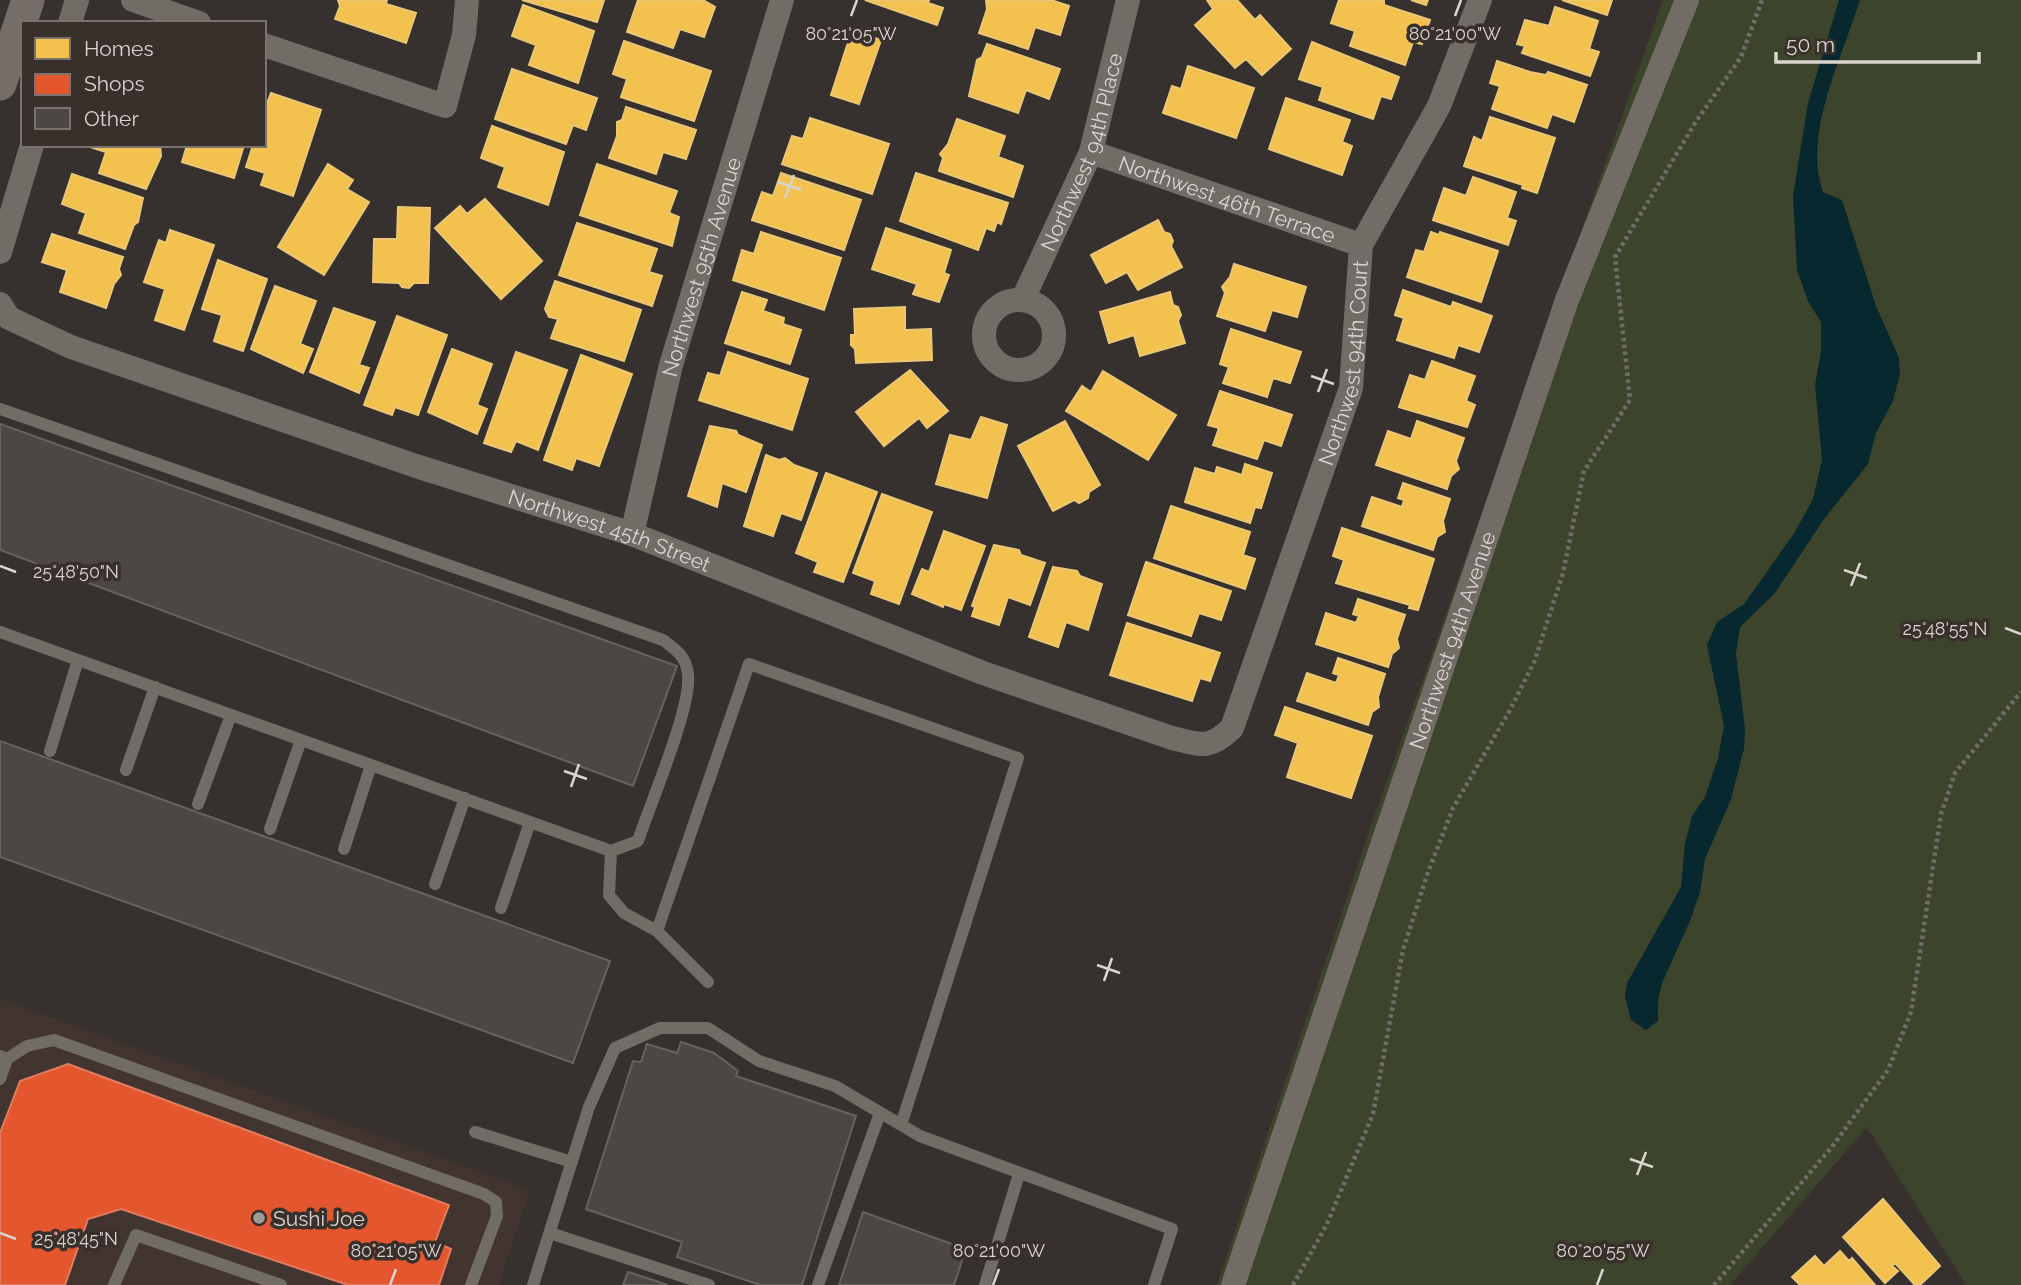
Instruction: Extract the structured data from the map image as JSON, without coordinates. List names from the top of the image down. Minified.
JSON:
{"streets":{"street":["Northwest 94th Place","Northwest 46th Terrace","Northwest 95th Avenue","Northwest 94th Court","Northwest 45th Street","Northwest 94th Avenue"]},"crossings":[["Northwest 94th Place","Northwest 46th Terrace"],["Northwest 46th Terrace","Northwest 94th Court"],["Northwest 95th Avenue","Northwest 45th Street"],["Northwest 94th Court","Northwest 45th Street"]],"places":["Sushi Joe"],"legend":["Homes","Shops","Other"],"scale_bar":"50 m","coordinates":["80°21'05\"W","80°21'00\"W","25°48'50\"N","25°48'55\"N","25°48'45\"N","80°20'55\"W"]}
